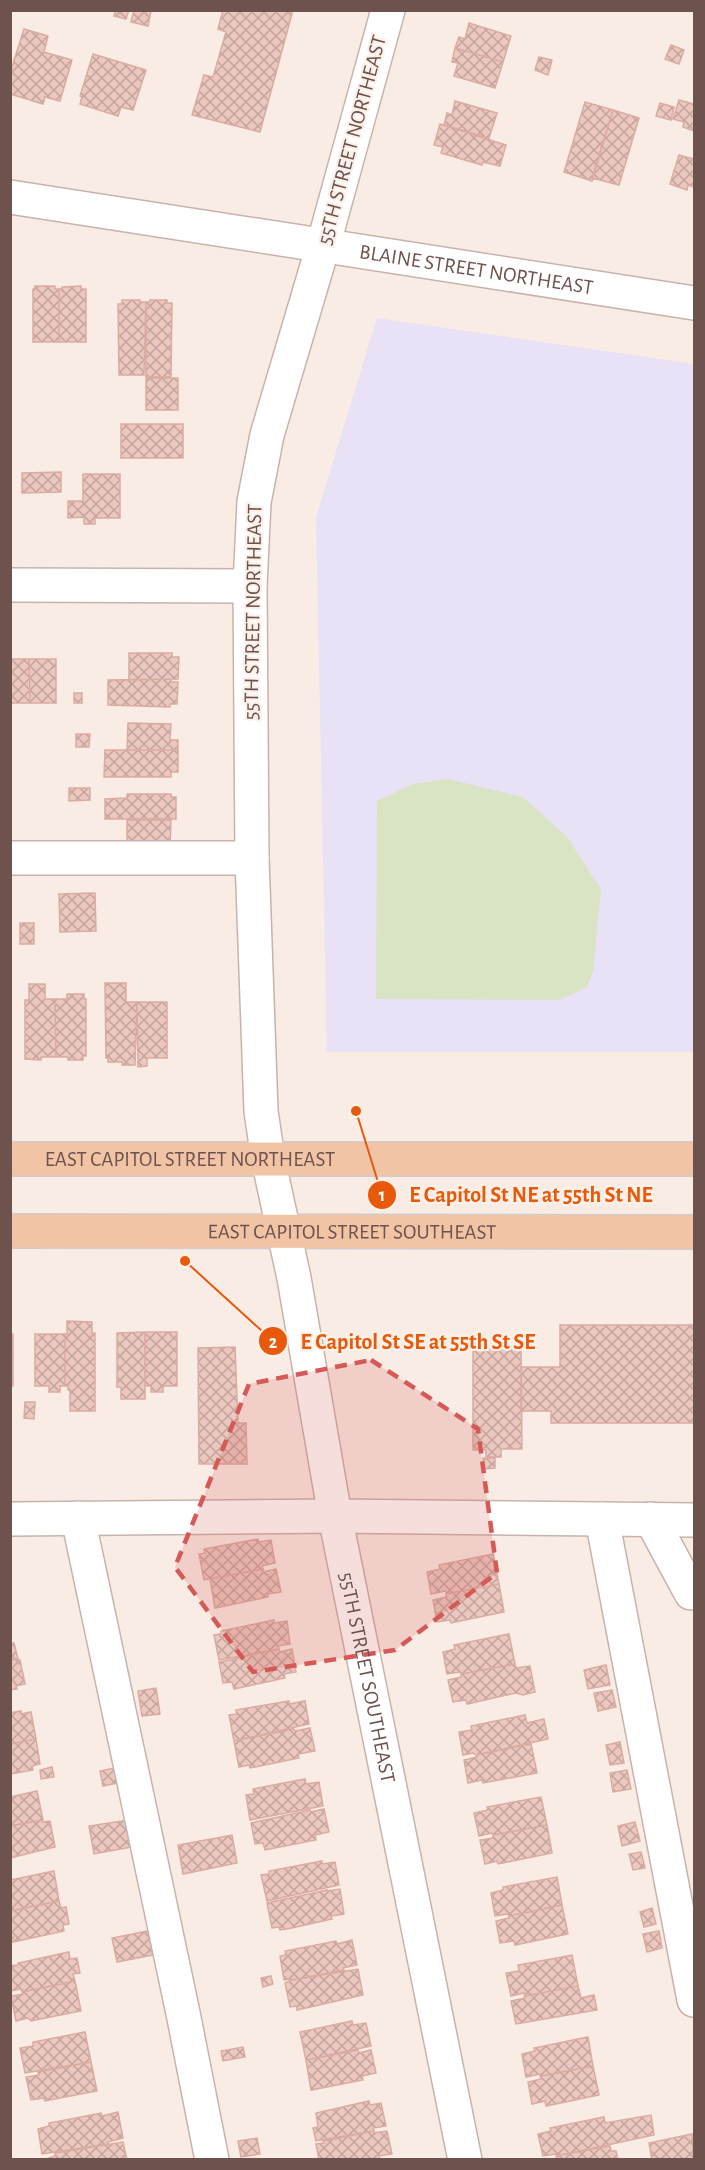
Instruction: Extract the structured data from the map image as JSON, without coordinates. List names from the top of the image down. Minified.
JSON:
{"streets":{"main road":["EAST CAPITOL STREET NORTHEAST","EAST CAPITOL STREET SOUTHEAST"],"street":["55TH STREET NORTHEAST","BLAINE STREET NORTHEAST","55TH STREET SOUTHEAST"]},"crossings":[["55TH STREET NORTHEAST","BLAINE STREET NORTHEAST"],["55TH STREET NORTHEAST","EAST CAPITOL STREET NORTHEAST"],["55TH STREET NORTHEAST","55TH STREET SOUTHEAST"],["EAST CAPITOL STREET SOUTHEAST","55TH STREET SOUTHEAST"]],"places":["E Capitol St NE at 55th St NE","E Capitol St SE at 55th St SE"]}
